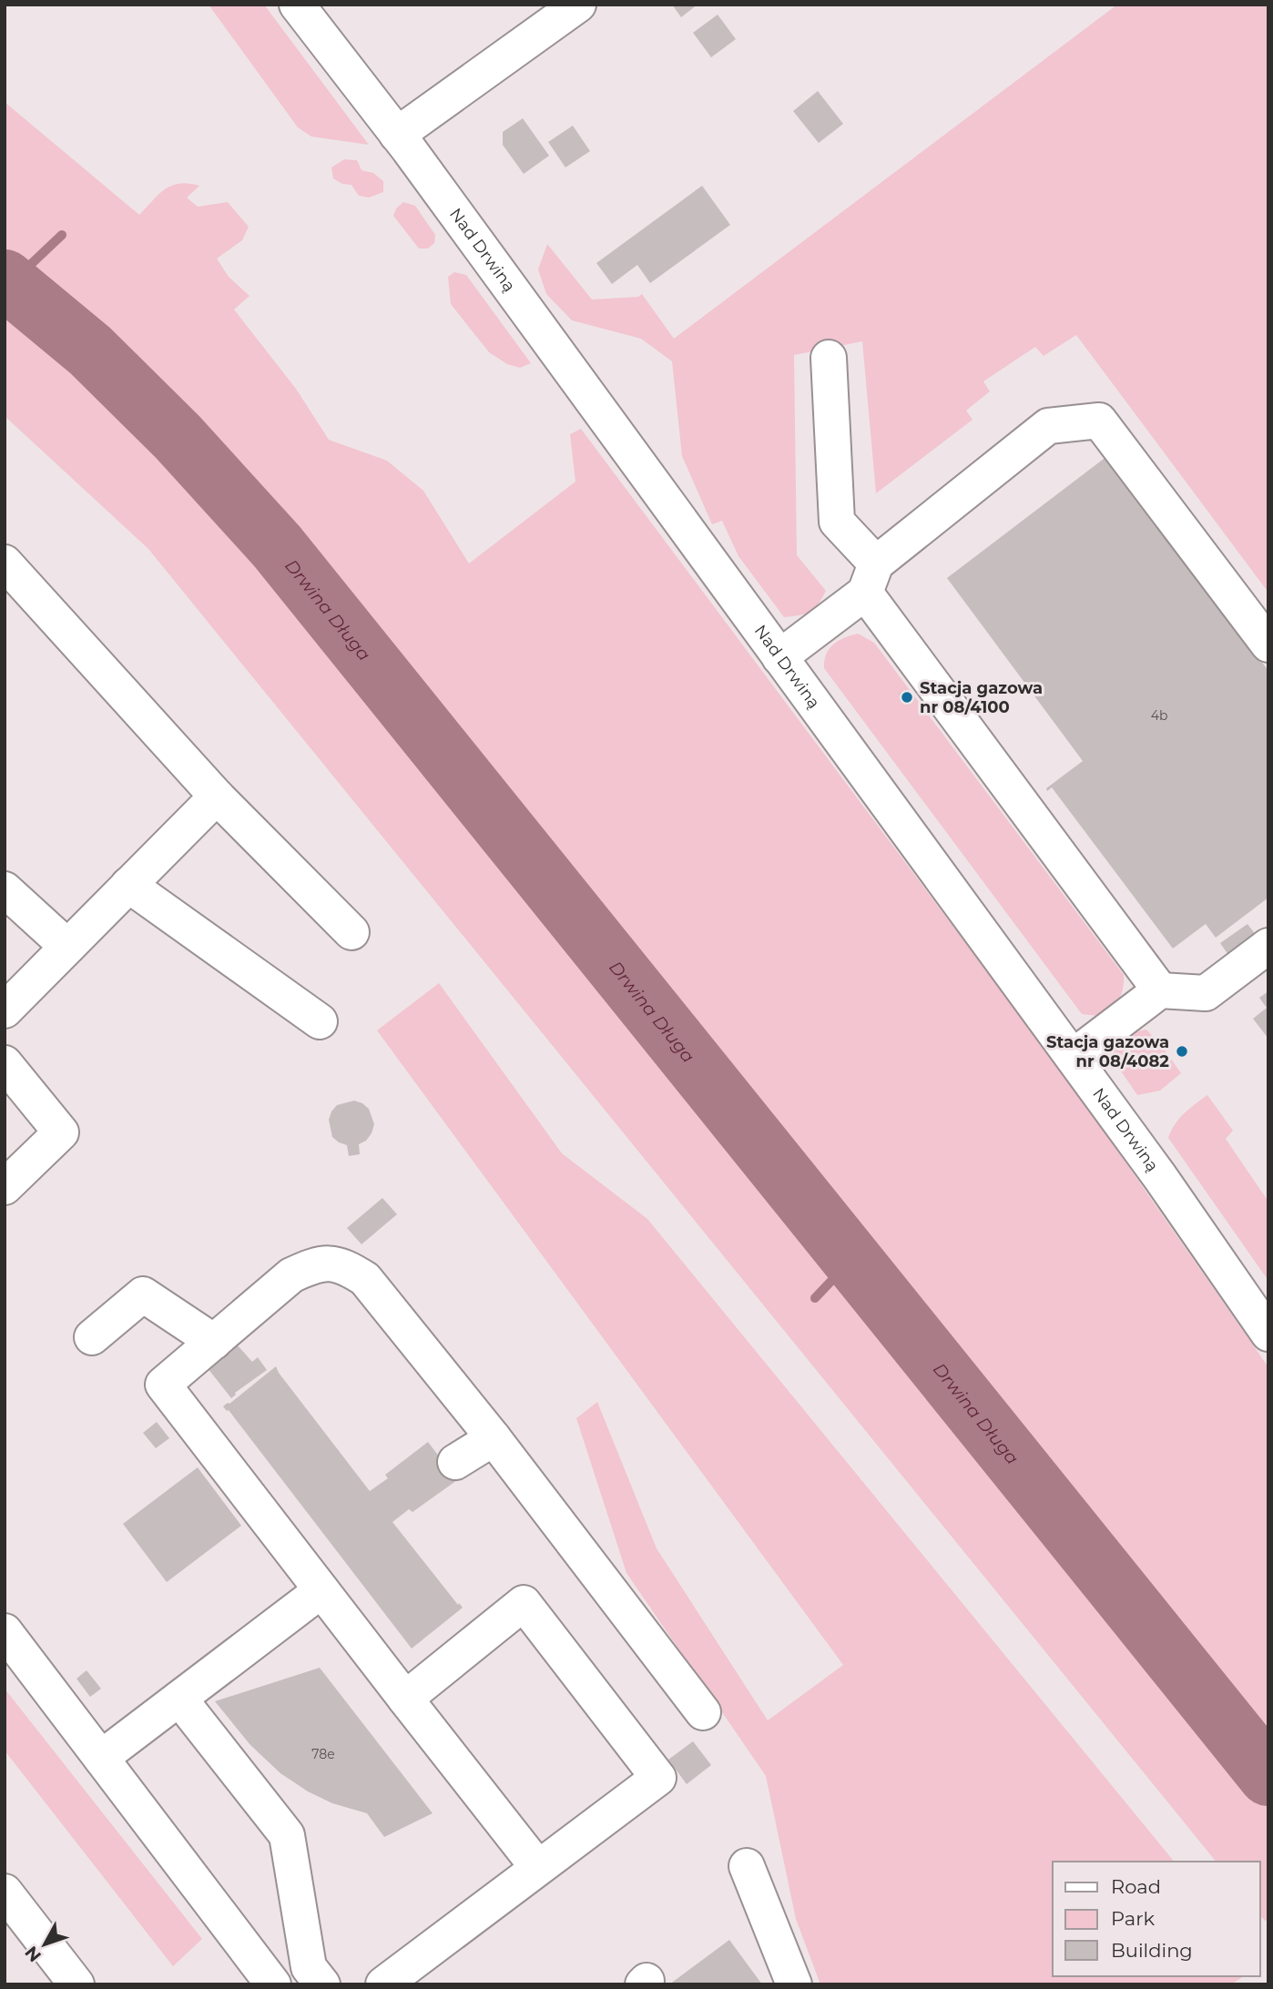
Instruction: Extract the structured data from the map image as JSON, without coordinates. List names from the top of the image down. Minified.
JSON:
{"streets":{"street":["Nad Drwiną"]},"water":["Drwina Długa"],"places":["Stacja gazowa nr 08/4100","Stacja gazowa nr 08/4082"],"house_numbers":["4b","78e"],"legend":["Road","Park","Building"],"north":"bottom left"}
